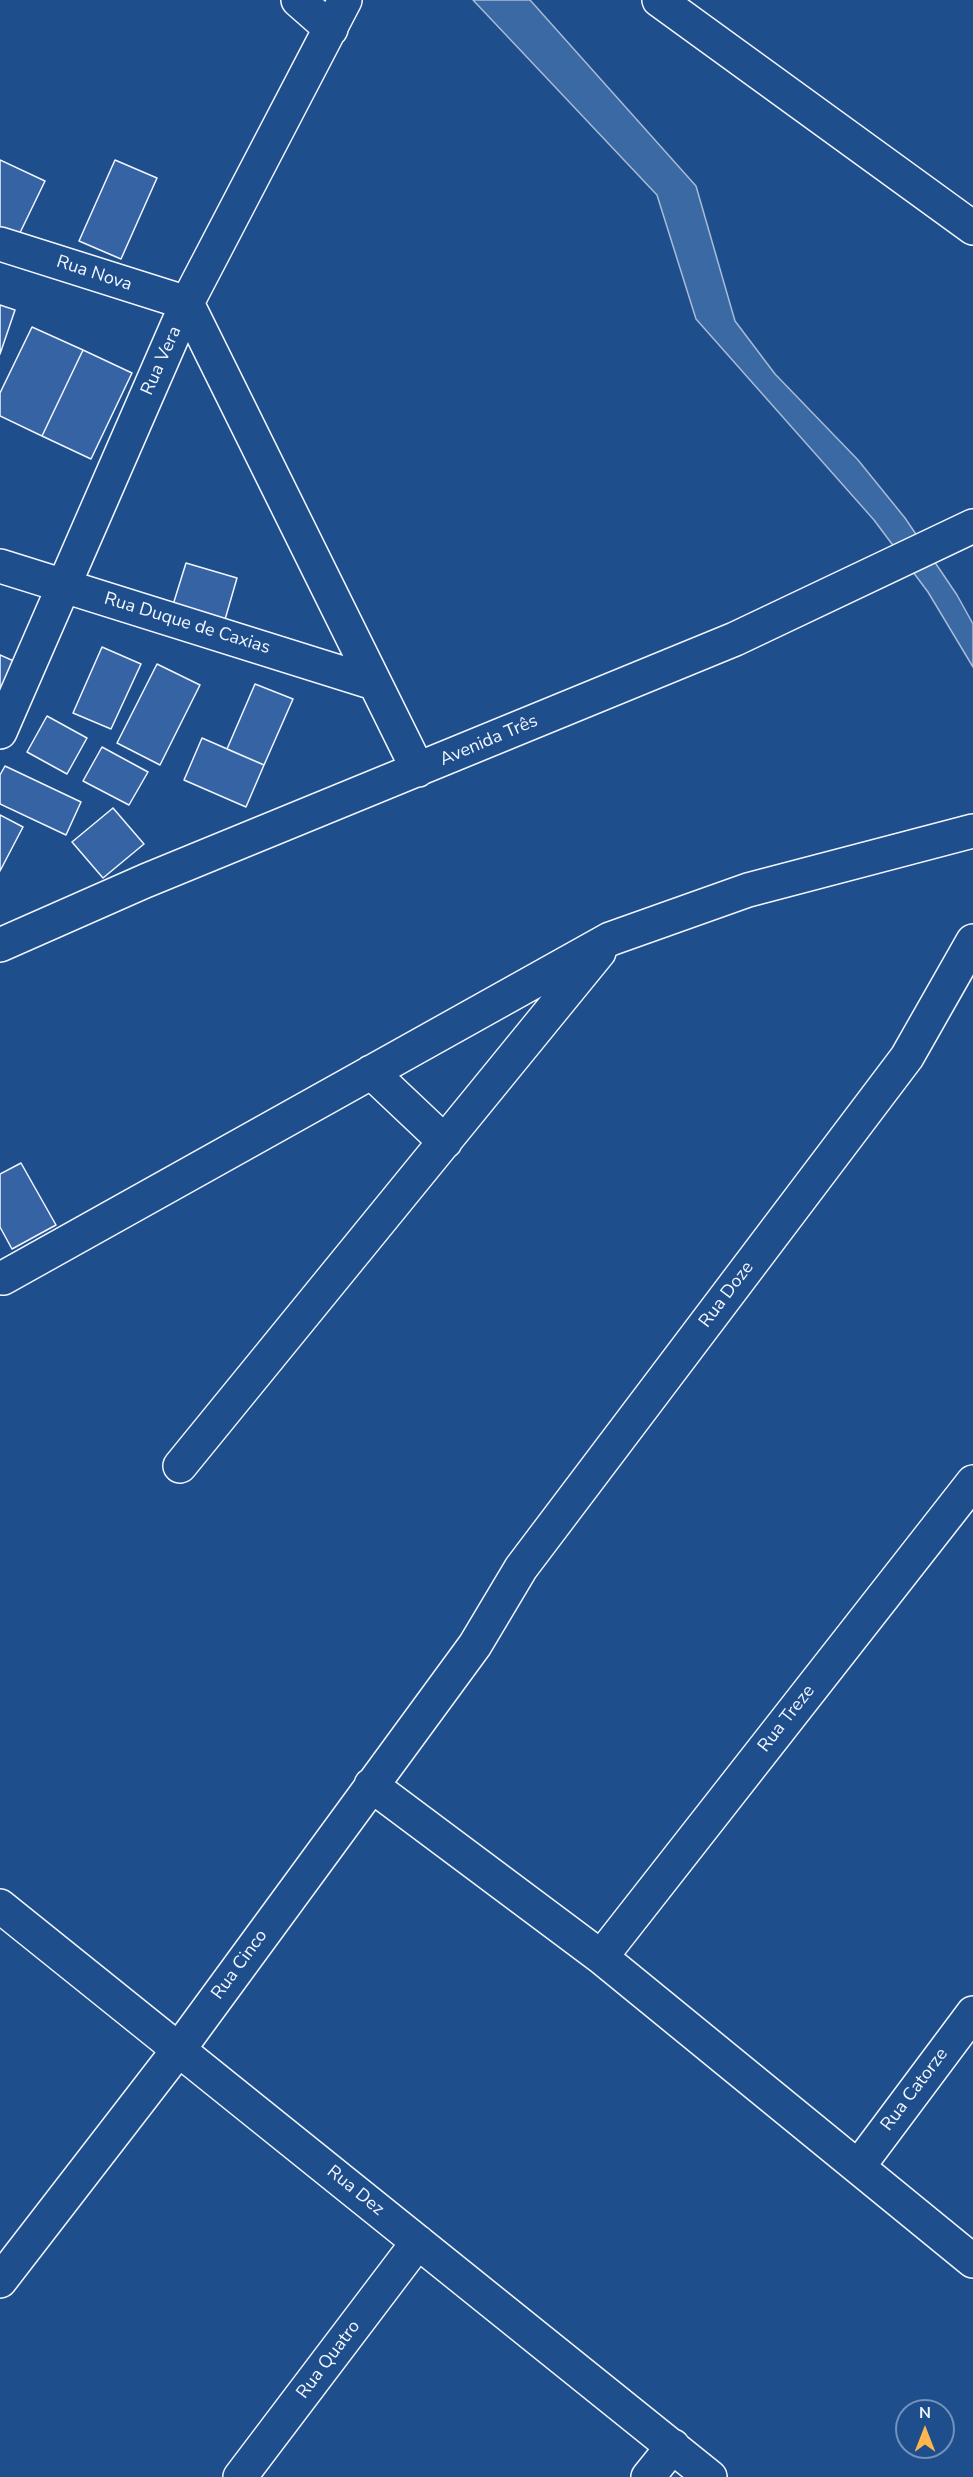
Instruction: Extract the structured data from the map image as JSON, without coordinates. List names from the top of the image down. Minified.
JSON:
{"streets":{"street":["Rua Nova","Rua Vera","Rua Duque de Caxias","Avenida Três","Rua Doze","Rua Treze","Rua Cinco","Rua Catorze","Rua Dez","Rua Quatro"]},"crossings":[["Rua Nova","Rua Vera"],["Rua Vera","Rua Duque de Caxias"],["Rua Doze","Rua Cinco"],["Rua Cinco","Rua Dez"],["Rua Dez","Rua Quatro"]],"north":"top"}
